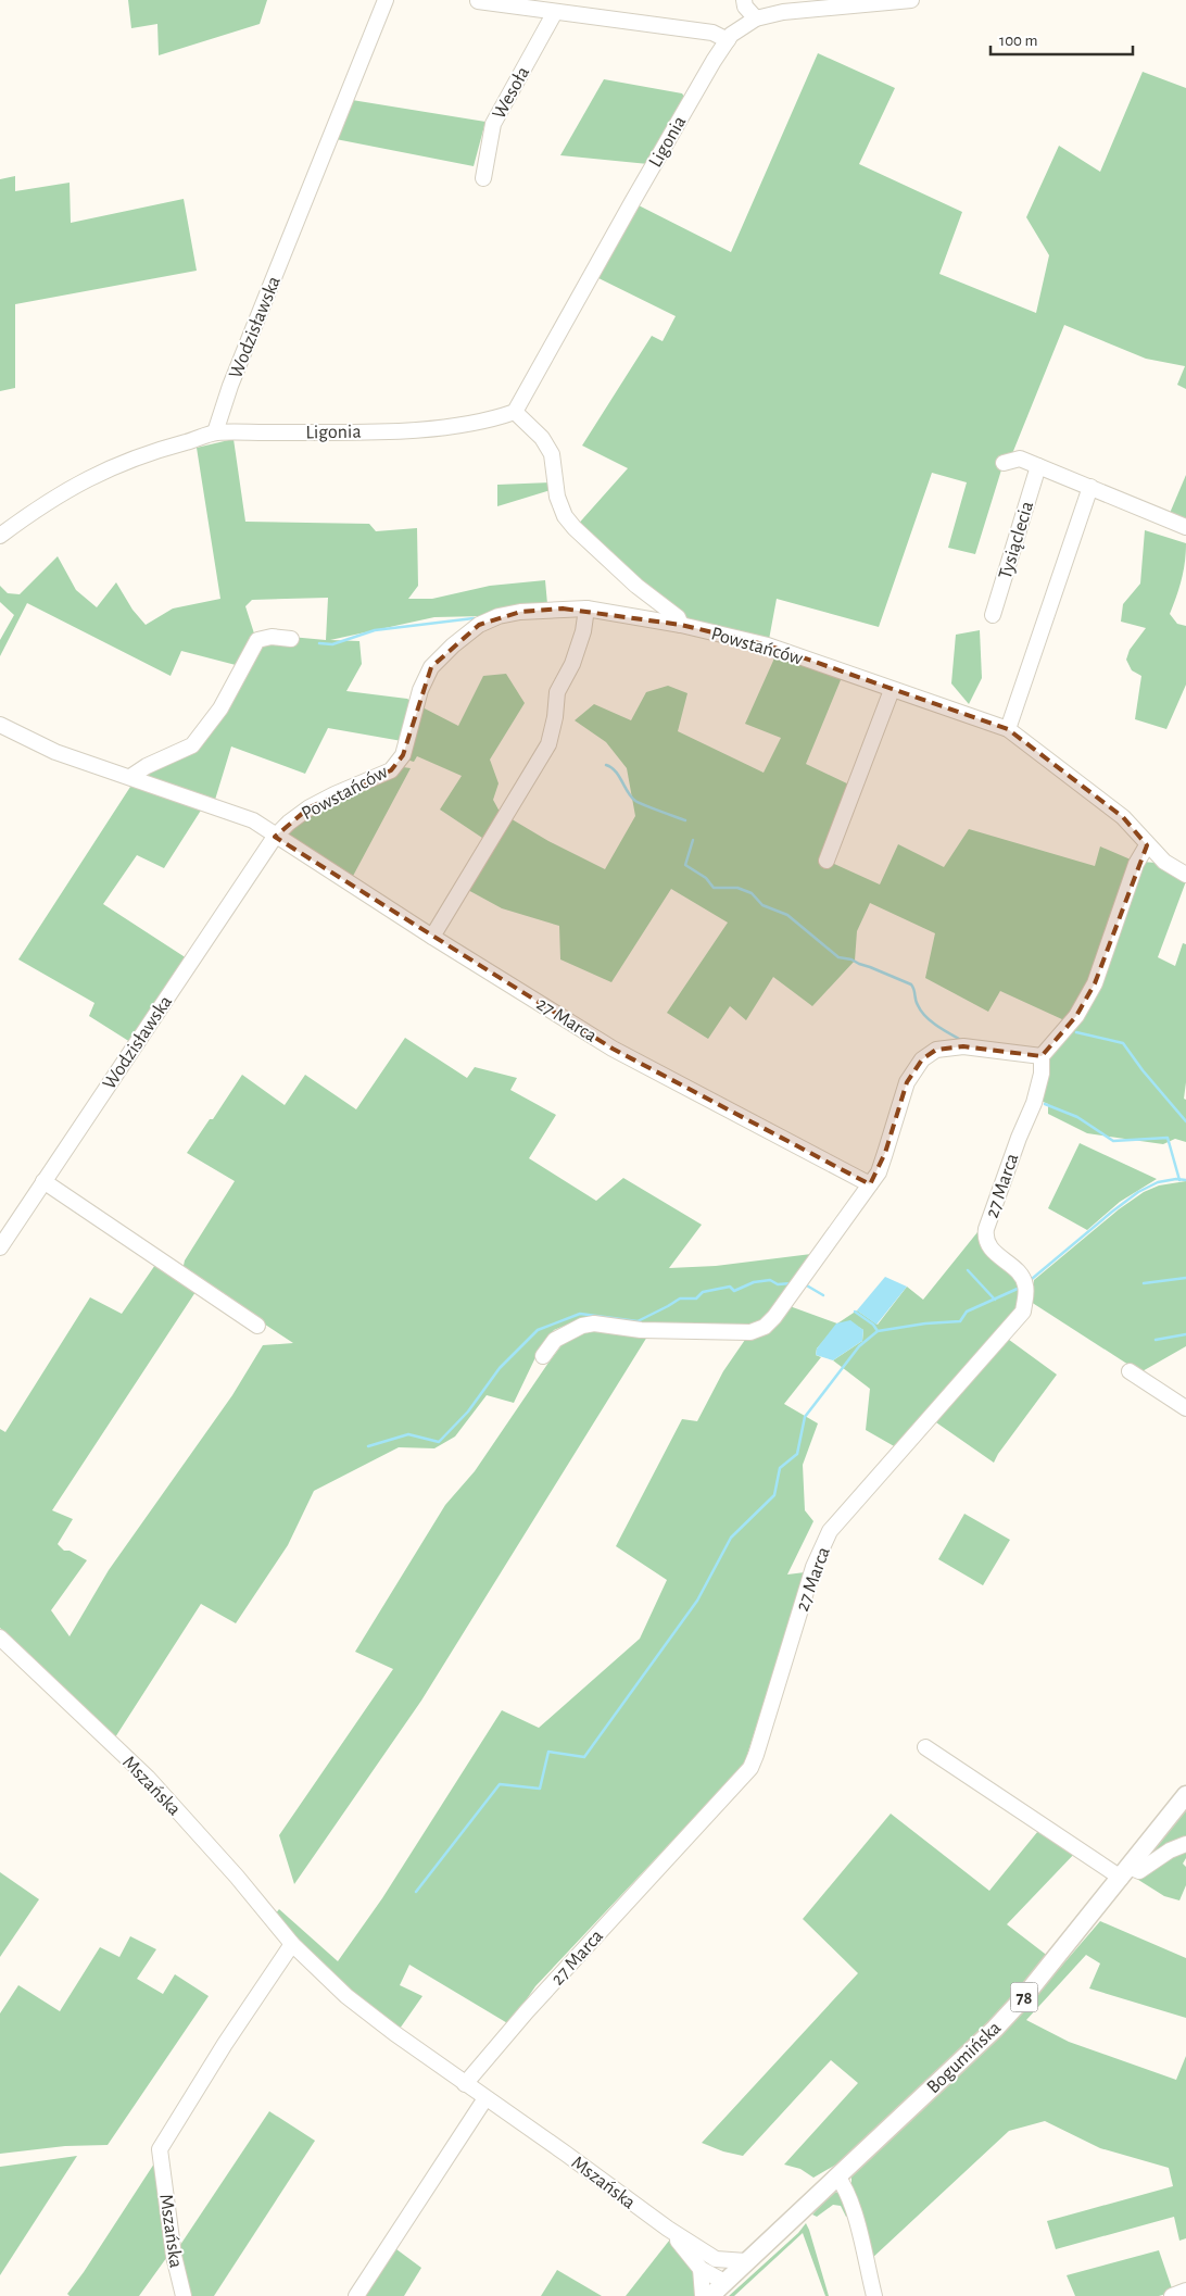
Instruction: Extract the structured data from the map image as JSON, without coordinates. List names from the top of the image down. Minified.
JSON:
{"streets":{"main road":["78","Bogumińska"],"street":["Wesoła","Ligonia","Wodzisławska","Tysiąclecia","Powstańców","27 Marca","Mszańska"]},"crossings":[["Ligonia","Wodzisławska"],["Wodzisławska","Powstańców"],["Wodzisławska","27 Marca"],["Powstańców","27 Marca"],["27 Marca","Mszańska"]],"scale_bar":"100 m"}
